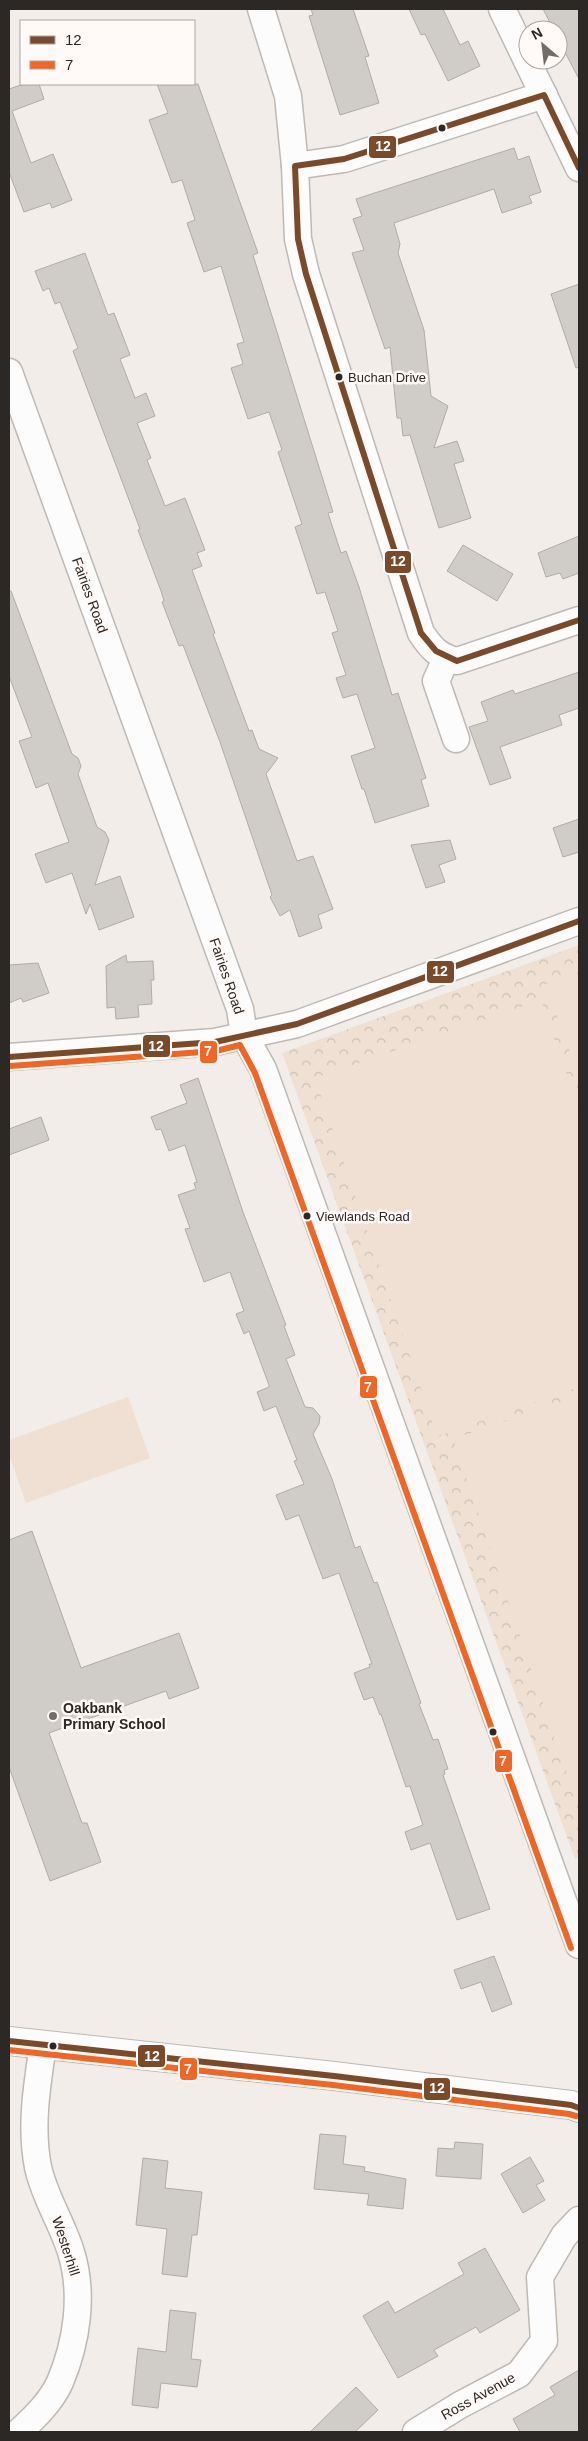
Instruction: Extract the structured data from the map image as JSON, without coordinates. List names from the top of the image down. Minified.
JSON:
{"streets":{"street":["Fairies Road","Westerhill","Ross Avenue"]},"places":["Buchan Drive","Viewlands Road","Oakbank Primary School"],"lines":["transit line 12","transit line 7"],"legend":["12","7"],"north":"top left"}
